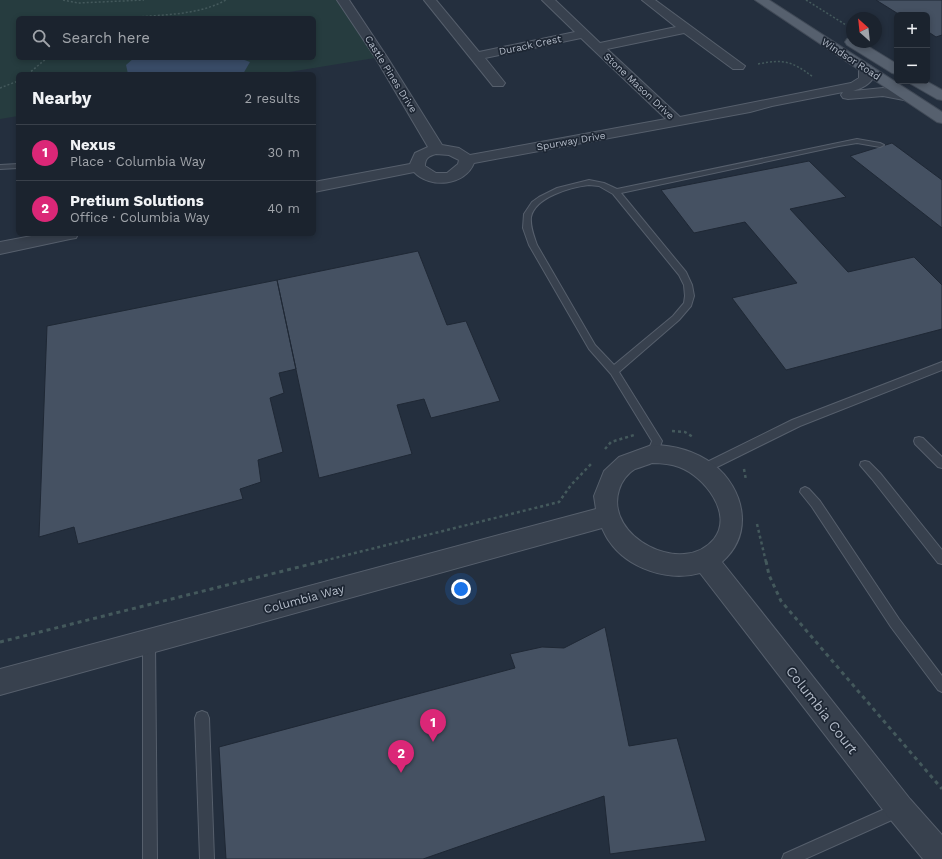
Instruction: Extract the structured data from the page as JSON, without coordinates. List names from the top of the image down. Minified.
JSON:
{"streets":{"main road":["Windsor Road"],"street":["Durack Crest","Castle Pines Drive","Stone Mason Drive","Spurway Drive","Columbia Way","Columbia Court"]},"crossings":[["Durack Crest","Stone Mason Drive"],["Windsor Road","Stone Mason Drive"],["Castle Pines Drive","Spurway Drive"],["Stone Mason Drive","Spurway Drive"],["Columbia Way","Columbia Court"]],"north":"top left","page":{"map_buttons":["+","−"],"search":"Search here","heading":["Nearby","2 results"],"list":[{"mark":"1","name":"Nexus","note":"Place · Columbia Way","value":"30 m"},{"mark":"2","name":"Pretium Solutions","note":"Office · Columbia Way","value":"40 m"}],"pins":["1","2"]}}
